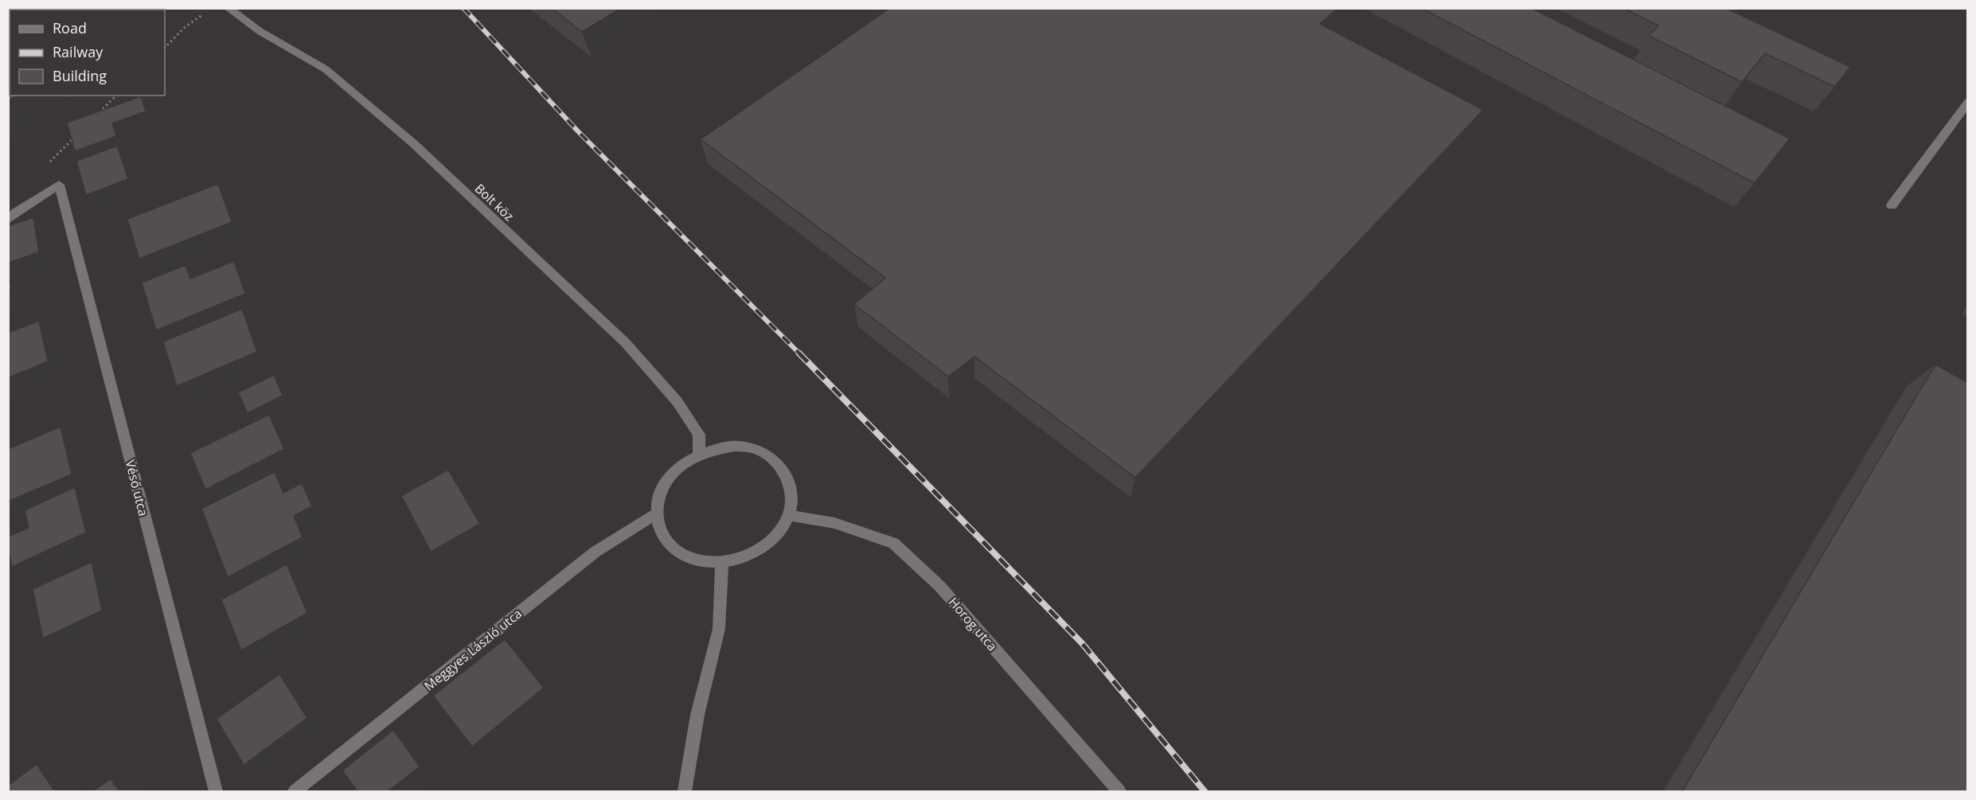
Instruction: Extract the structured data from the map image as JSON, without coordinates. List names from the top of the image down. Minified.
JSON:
{"streets":{"street":["Bolt köz","Véső utca","Horog utca","Meggyes László utca"]},"crossings":[["Bolt köz","Horog utca"],["Bolt köz","Meggyes László utca"],["Horog utca","Meggyes László utca"]],"legend":["Road","Railway","Building"]}
